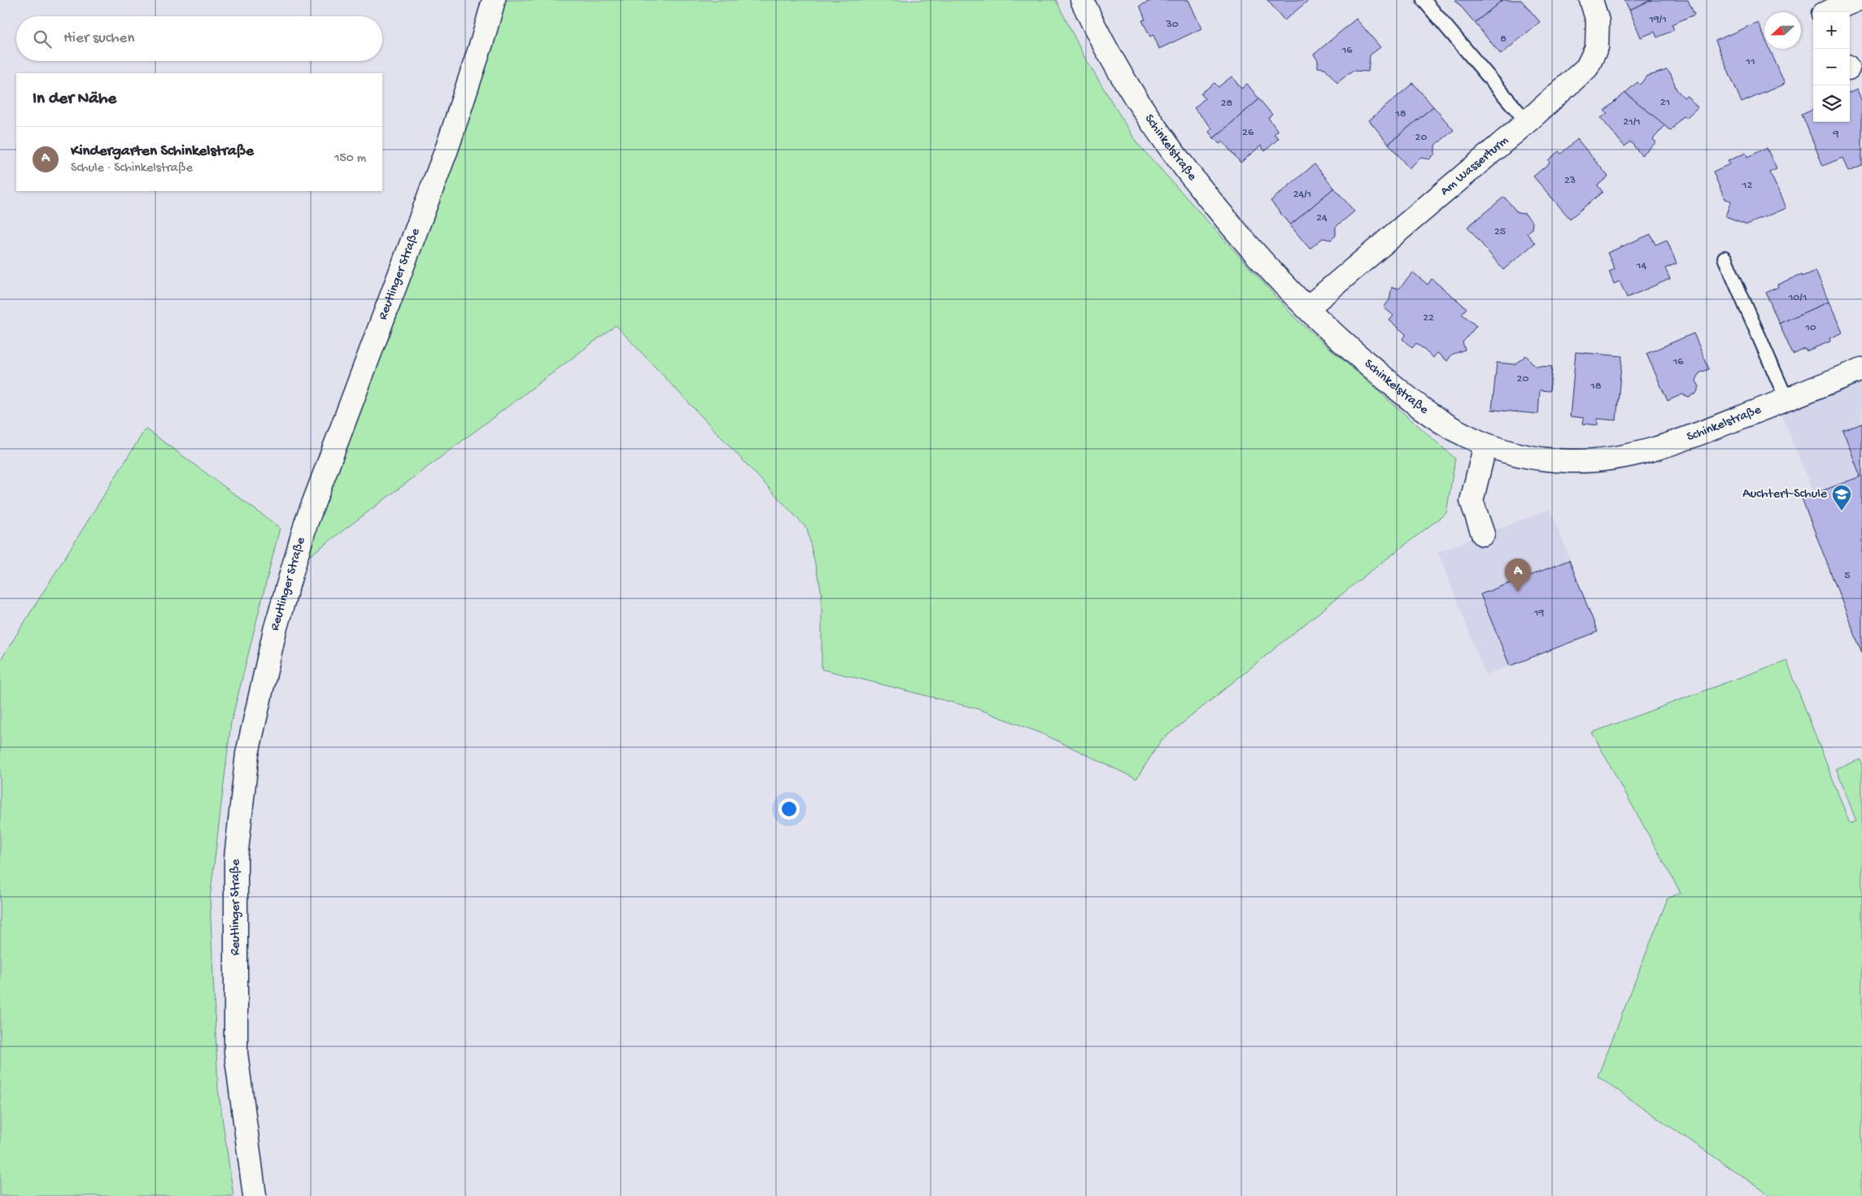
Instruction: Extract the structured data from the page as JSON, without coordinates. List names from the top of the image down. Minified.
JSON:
{"streets":{"street":["Schinkelstraße","Am Wasserturm","Reutlinger Straße"]},"crossings":[["Schinkelstraße","Am Wasserturm"]],"places":{"school or university":["Auchtert-Schule"]},"house_numbers":["19/1","30","8","16","11","21","28","18","21/1","26","9","20","23","12","24/1","24","25","14","10/1","22","10","16","20","18","5","19"],"north":"left","page":{"map_buttons":["+","−"],"search":"Hier suchen","heading":"In der Nähe","list":[{"mark":"A","name":"Kindergarten Schinkelstraße","note":"Schule · Schinkelstraße","value":"150 m"}],"pins":"A"}}
